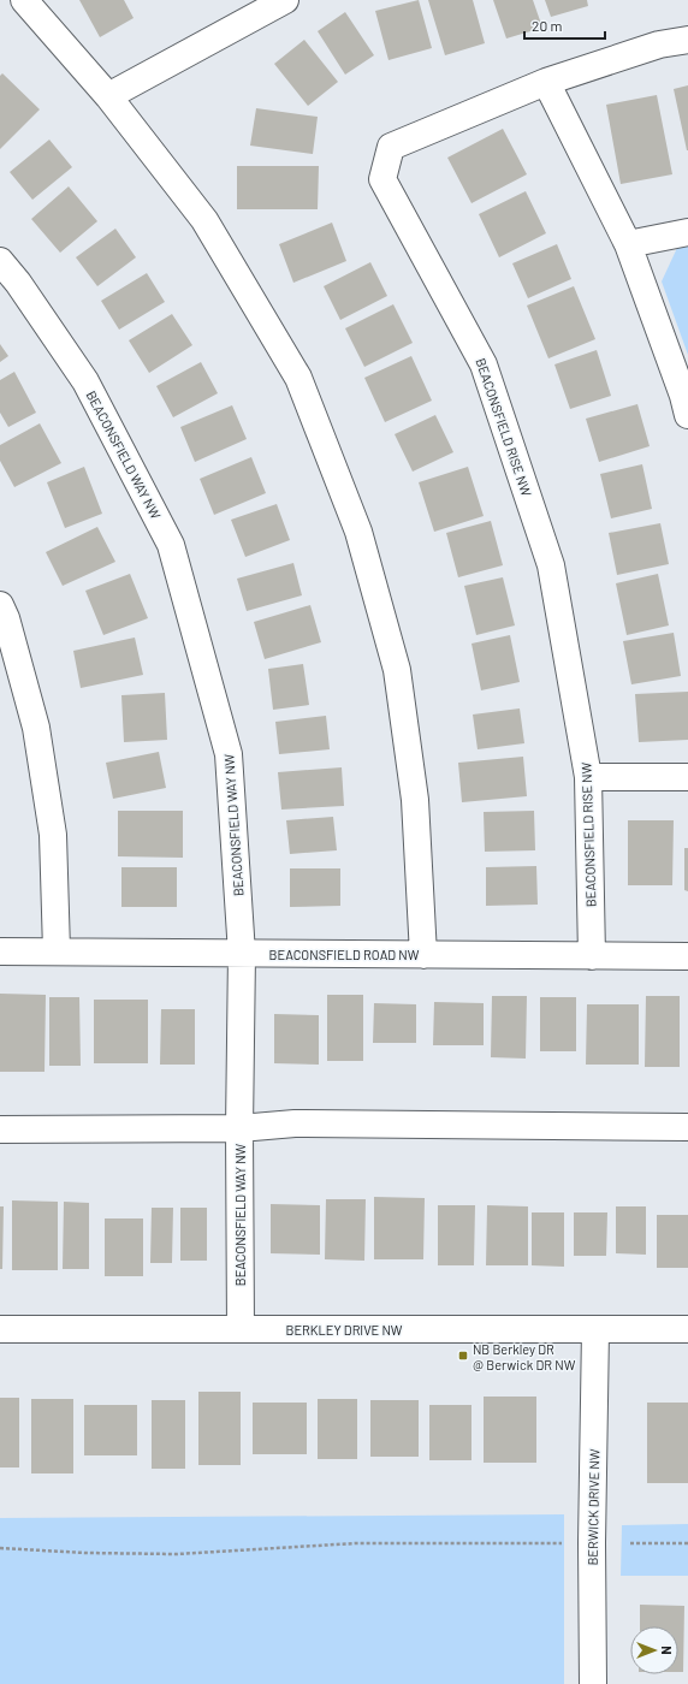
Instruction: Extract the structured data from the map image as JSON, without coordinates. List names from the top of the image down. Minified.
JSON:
{"streets":{"street":["BEACONSFIELD RISE NW","BEACONSFIELD WAY NW","BEACONSFIELD ROAD NW","BERKLEY DRIVE NW","BERWICK DRIVE NW"]},"crossings":[["BEACONSFIELD RISE NW","BEACONSFIELD ROAD NW"],["BEACONSFIELD WAY NW","BEACONSFIELD ROAD NW"],["BEACONSFIELD WAY NW","BERKLEY DRIVE NW"],["BERKLEY DRIVE NW","BERWICK DRIVE NW"]],"places":{"transit":["NB Berkley DR @ Berwick DR NW"]},"scale_bar":"20 m","north":"right"}
